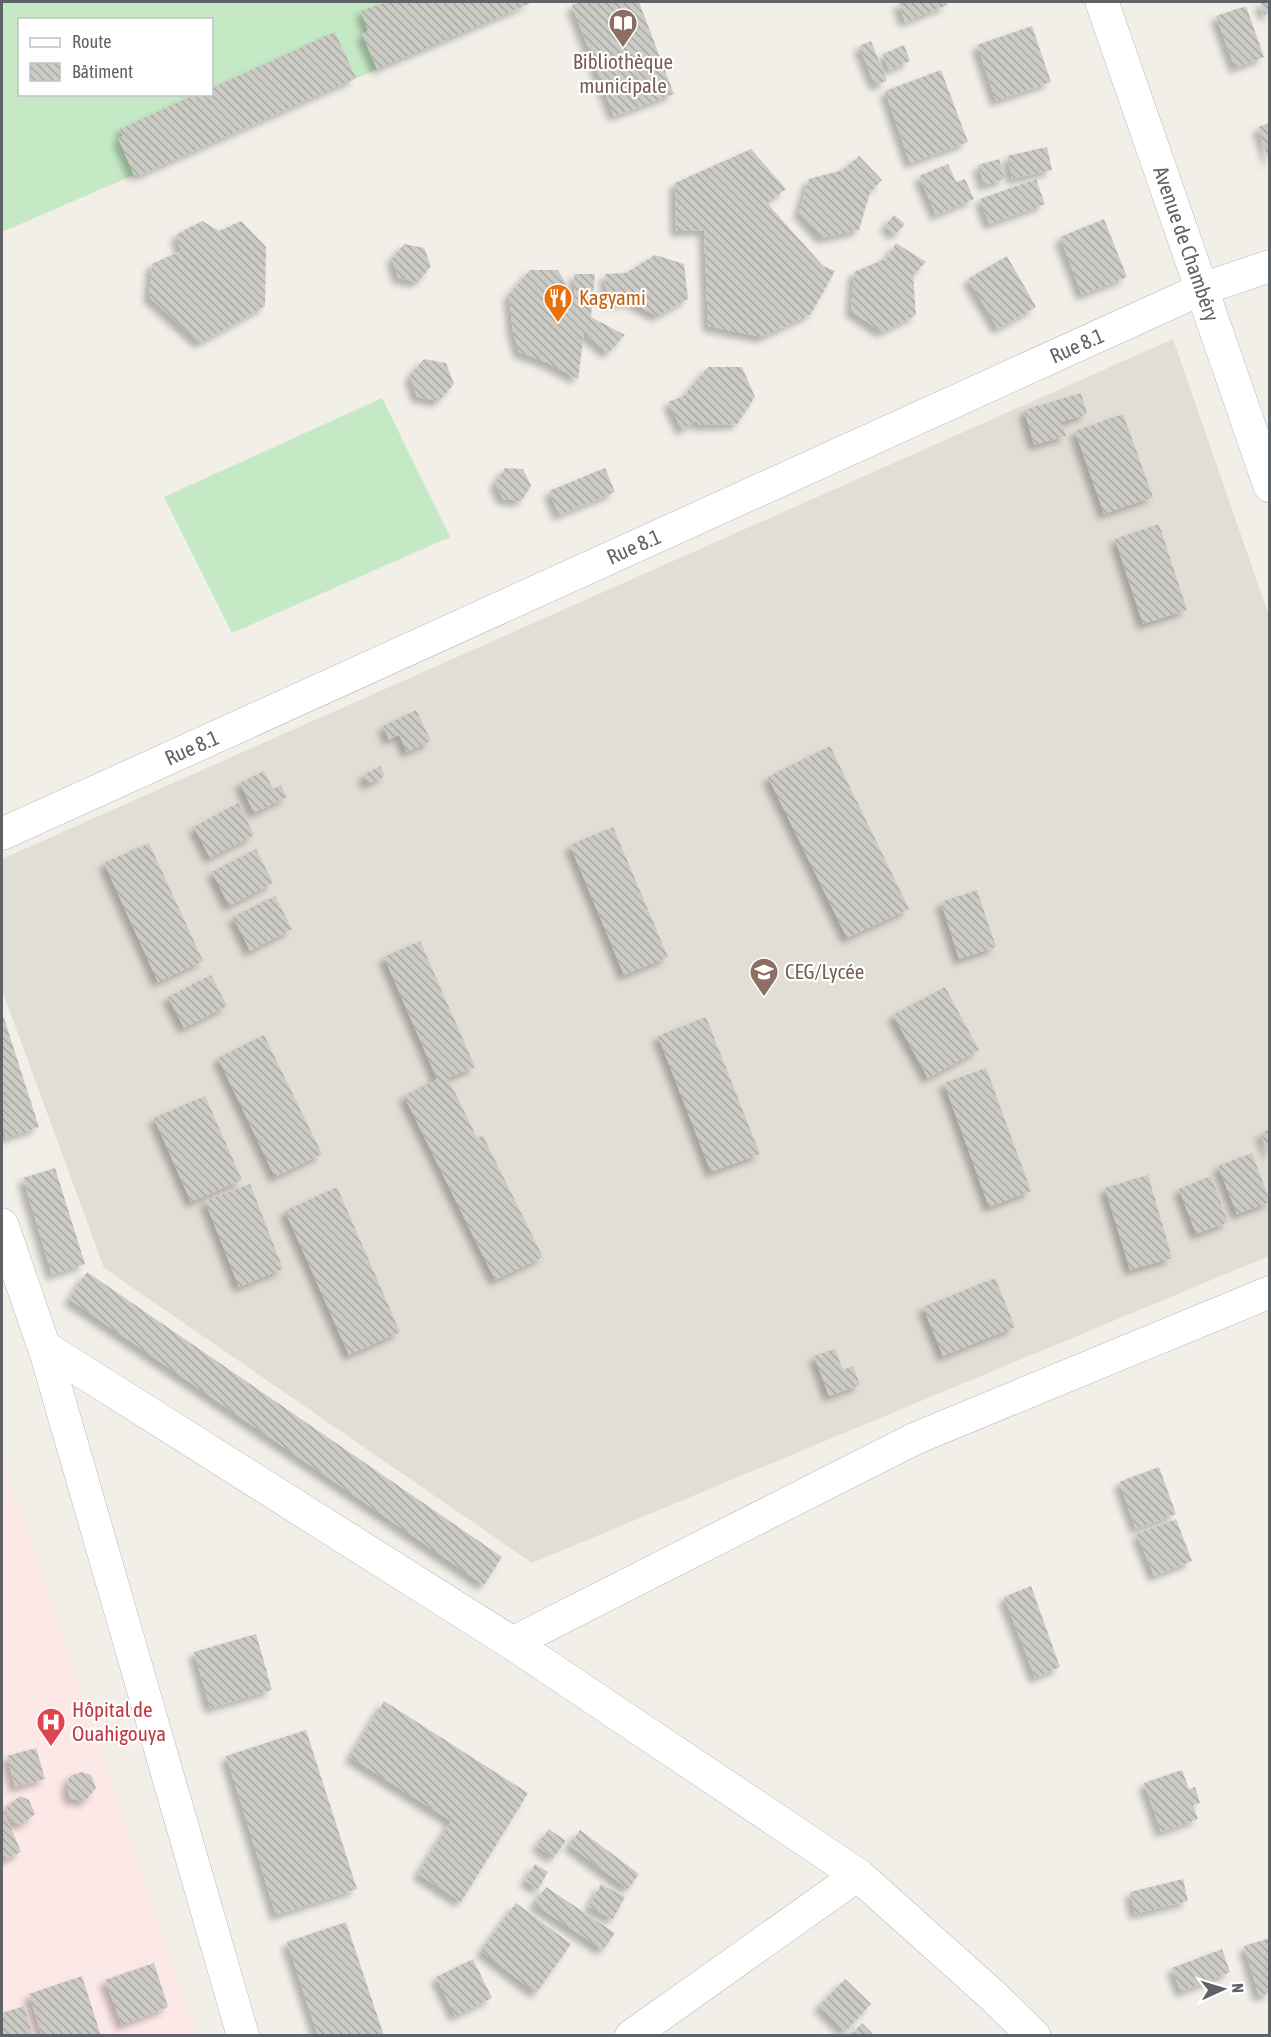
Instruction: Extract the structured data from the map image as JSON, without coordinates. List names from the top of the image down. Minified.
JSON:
{"streets":{"main road":["Avenue de Chambéry"],"street":["Rue 8.1"]},"crossings":[["Avenue de Chambéry","Rue 8.1"]],"places":{"library":["Bibliothèque municipale"],"restaurant":["Kagyami"],"school or university":["CEG/Lycée"],"hospital":["Hôpital de Ouahigouya"]},"legend":["Route","Bâtiment"],"north":"right"}
